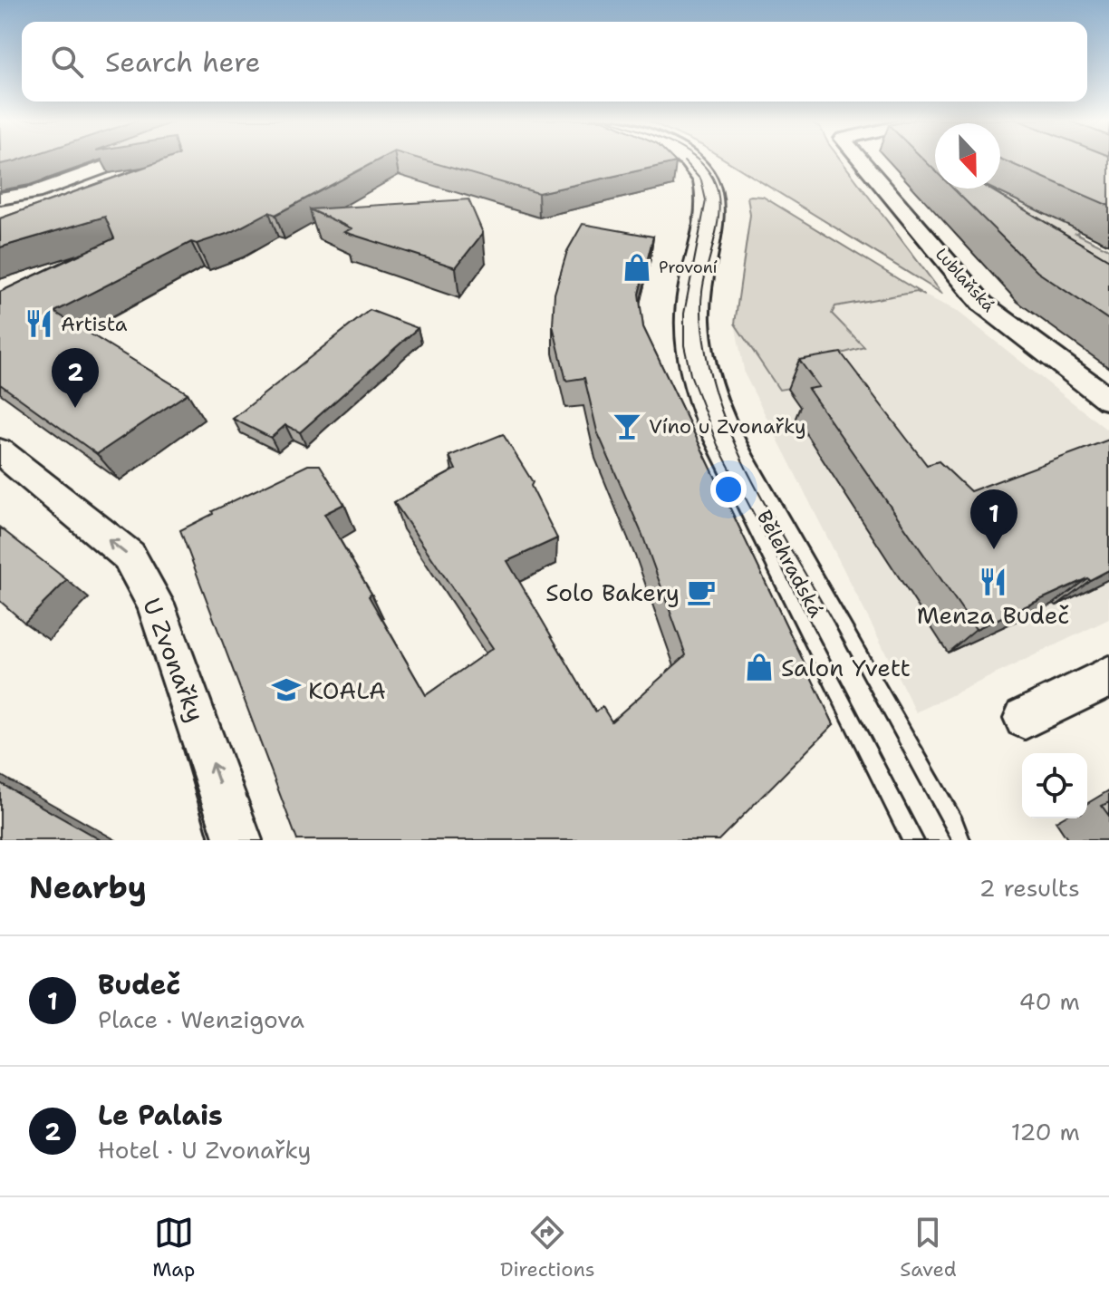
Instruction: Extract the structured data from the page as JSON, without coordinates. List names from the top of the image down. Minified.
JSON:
{"streets":{"street":["Lublaňská","Bělehradská","U Zvonařky"]},"one_way":["U Zvonařky"],"places":{"shop":["Provoní","Salon Yvett"],"restaurant":["Artista","Menza Budeč"],"bar":["Víno u Zvonařky"],"cafe":["Solo Bakery"],"school or university":["KOALA"]},"north":"bottom","page":{"search":"Search here","pins":["2","1"],"heading":["Nearby","2 results"],"list":[{"mark":"1","name":"Budeč","note":"Place · Wenzigova","value":"40 m"},{"mark":"2","name":"Le Palais","note":"Hotel · U Zvonařky","value":"120 m"}],"nav":["Map","Directions","Saved"]}}
